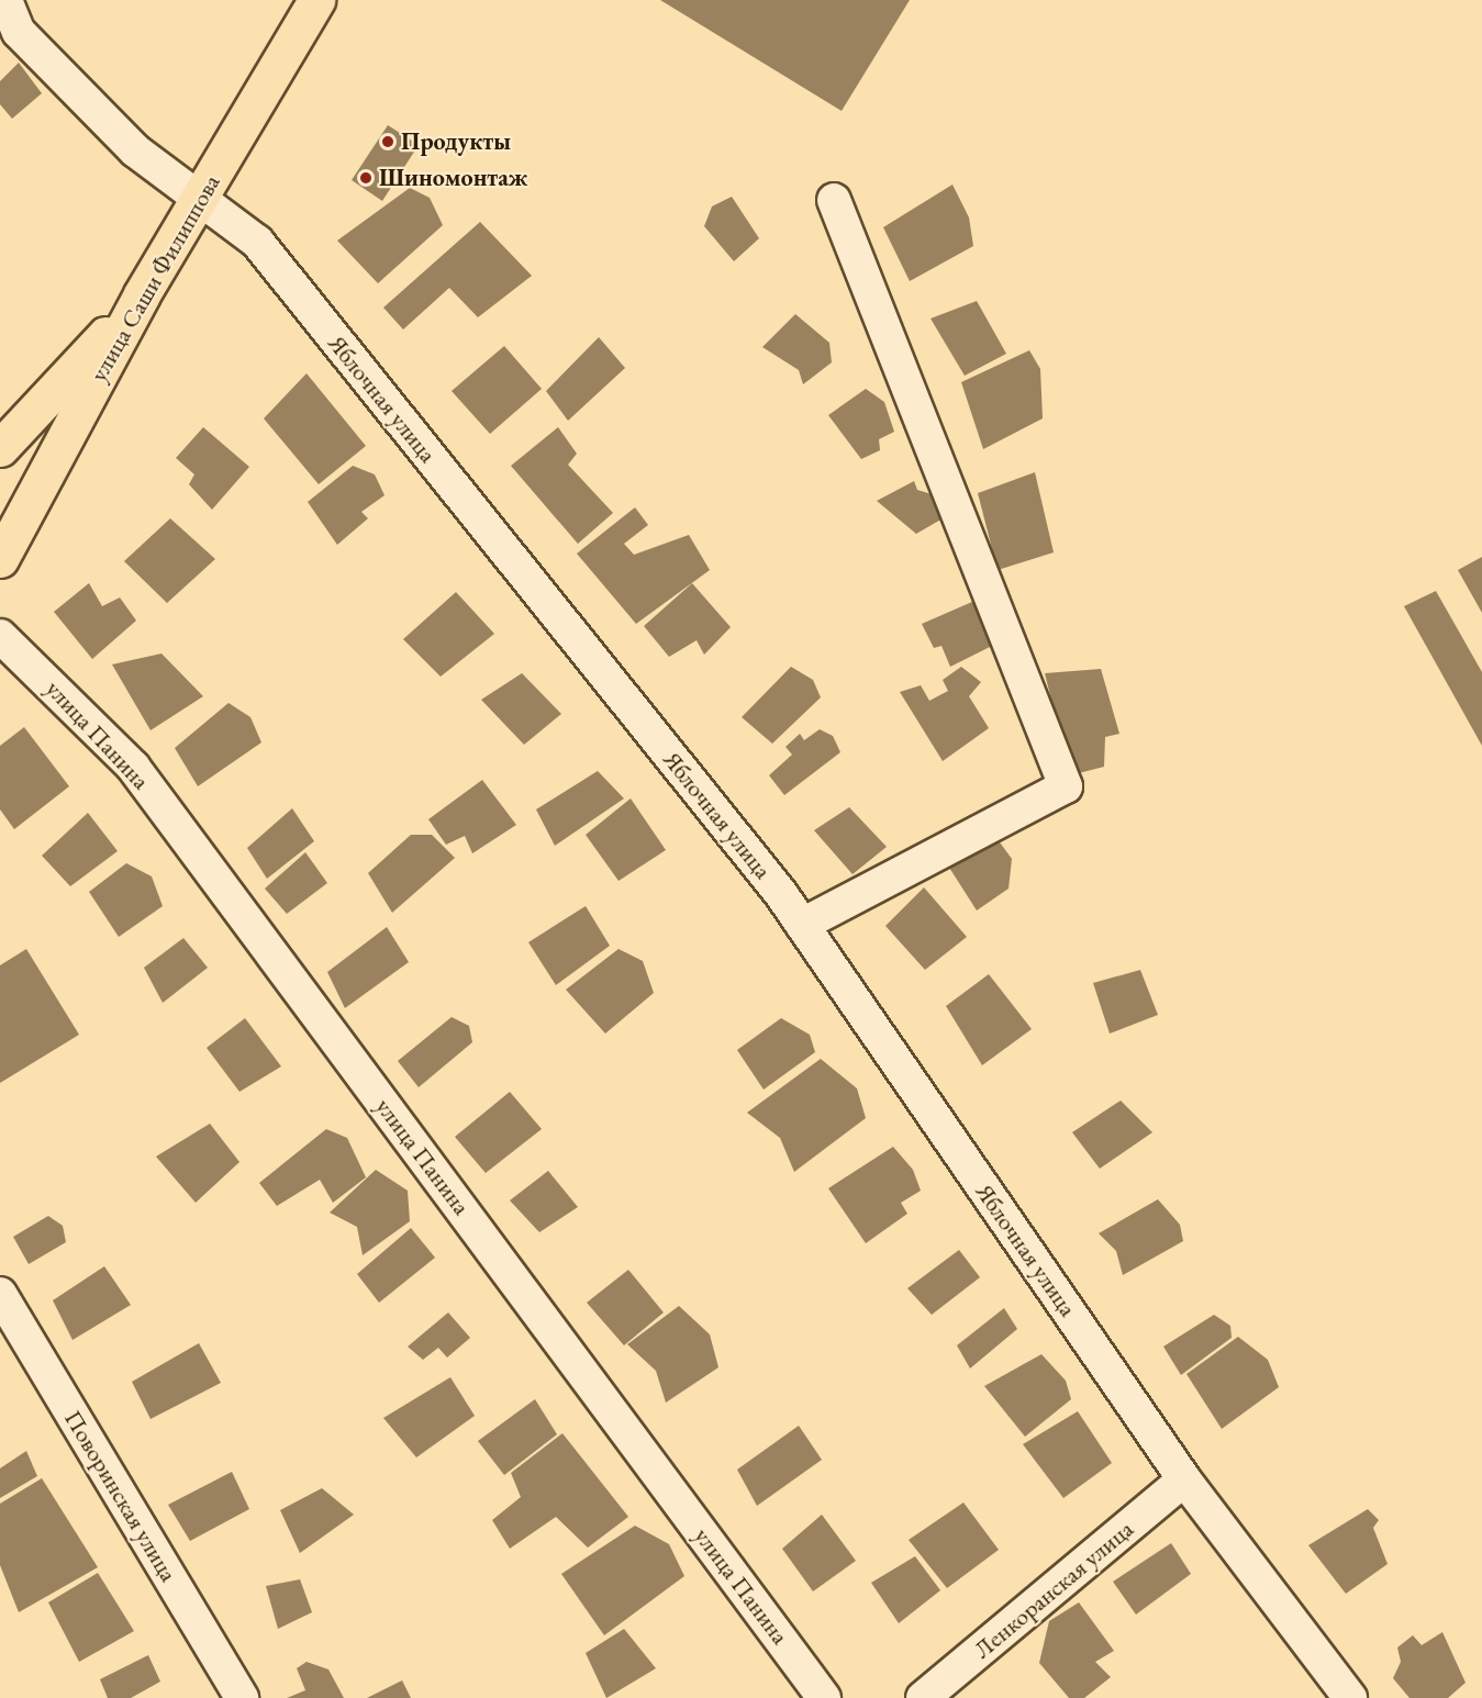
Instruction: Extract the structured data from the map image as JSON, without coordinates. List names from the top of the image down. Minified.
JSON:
{"streets":{"highway":["улица Саши Филиппова"],"street":["Яблочная улица","улица Панина","Поворинская улица","Ленкоранская улица"]},"crossings":[["улица Саши Филиппова","Яблочная улица"],["Яблочная улица","Ленкоранская улица"]],"places":["Продукты","Шиномонтаж"]}
